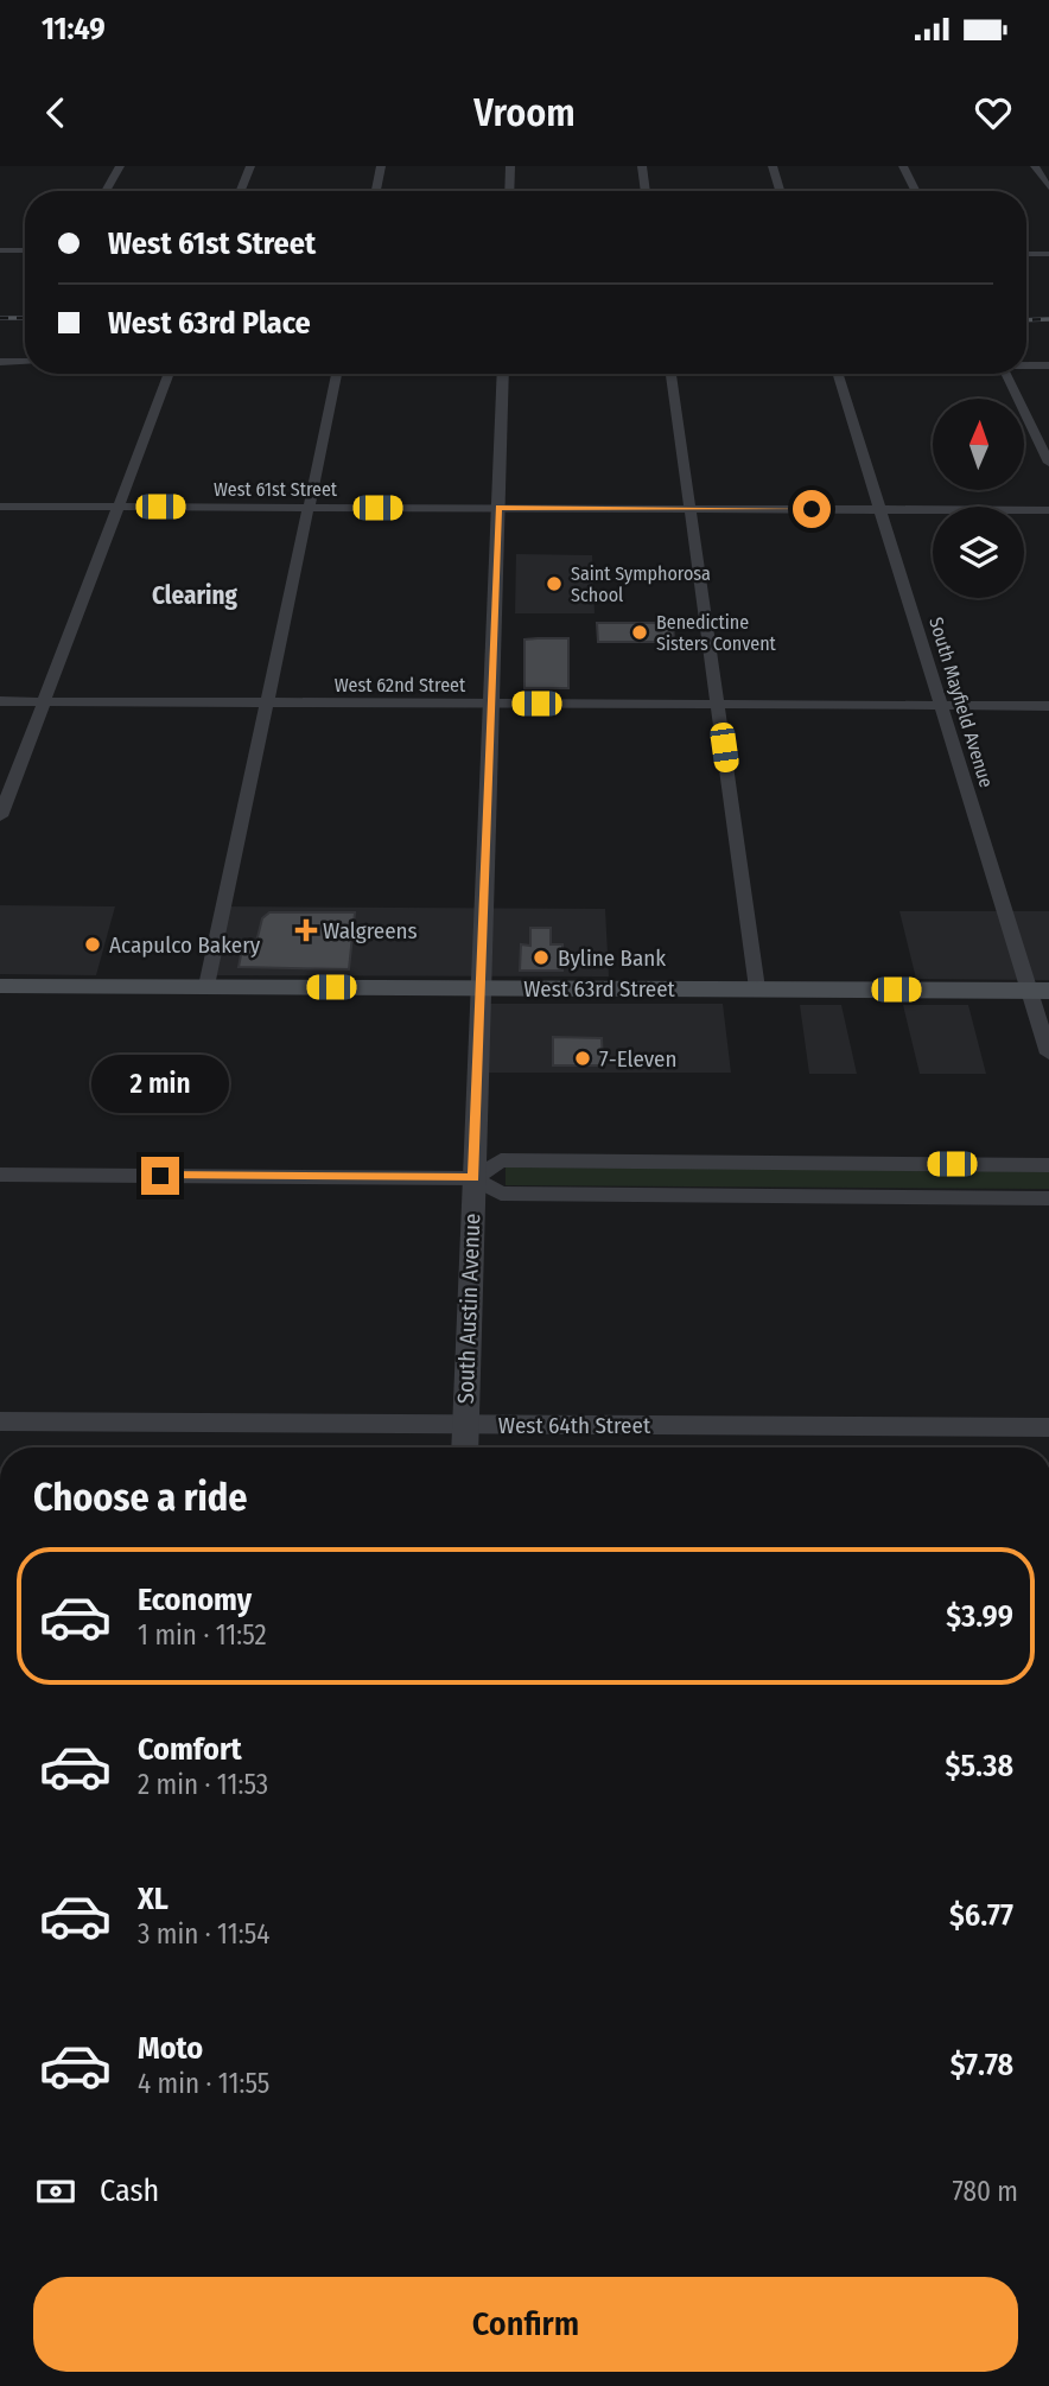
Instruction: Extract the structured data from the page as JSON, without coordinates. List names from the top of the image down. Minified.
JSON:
{"streets":{"main road":["West 63rd Street"],"street":["West 61st Street","West 62nd Street","South Mayfield Avenue","South Austin Avenue","West 64th Street"]},"crossings":[["West 61st Street","South Mayfield Avenue"],["West 61st Street","South Austin Avenue"],["West 62nd Street","South Mayfield Avenue"],["West 62nd Street","South Austin Avenue"],["South Mayfield Avenue","West 63rd Street"],["West 63rd Street","South Austin Avenue"],["South Austin Avenue","West 64th Street"]],"districts":["Clearing"],"places":{"other":["Saint Symphorosa School","Benedictine Sisters Convent","Acapulco Bakery","Byline Bank","7-Eleven"],"health":["Walgreens"]},"north":"top","page":{"status":"11:49","header":"Vroom","banner":["West 61st Street","West 63rd Place"],"bubble":"2 min","heading":"Choose a ride","list":[{"name":"Economy","note":"1 min · 11:52","value":"$3.99"},{"name":"Comfort","note":"2 min · 11:53","value":"$5.38"},{"name":"XL","note":"3 min · 11:54","value":"$6.77"},{"name":"Moto","note":"4 min · 11:55","value":"$7.78"}],"pay":["Cash","780 m"],"buttons":"Confirm"}}
